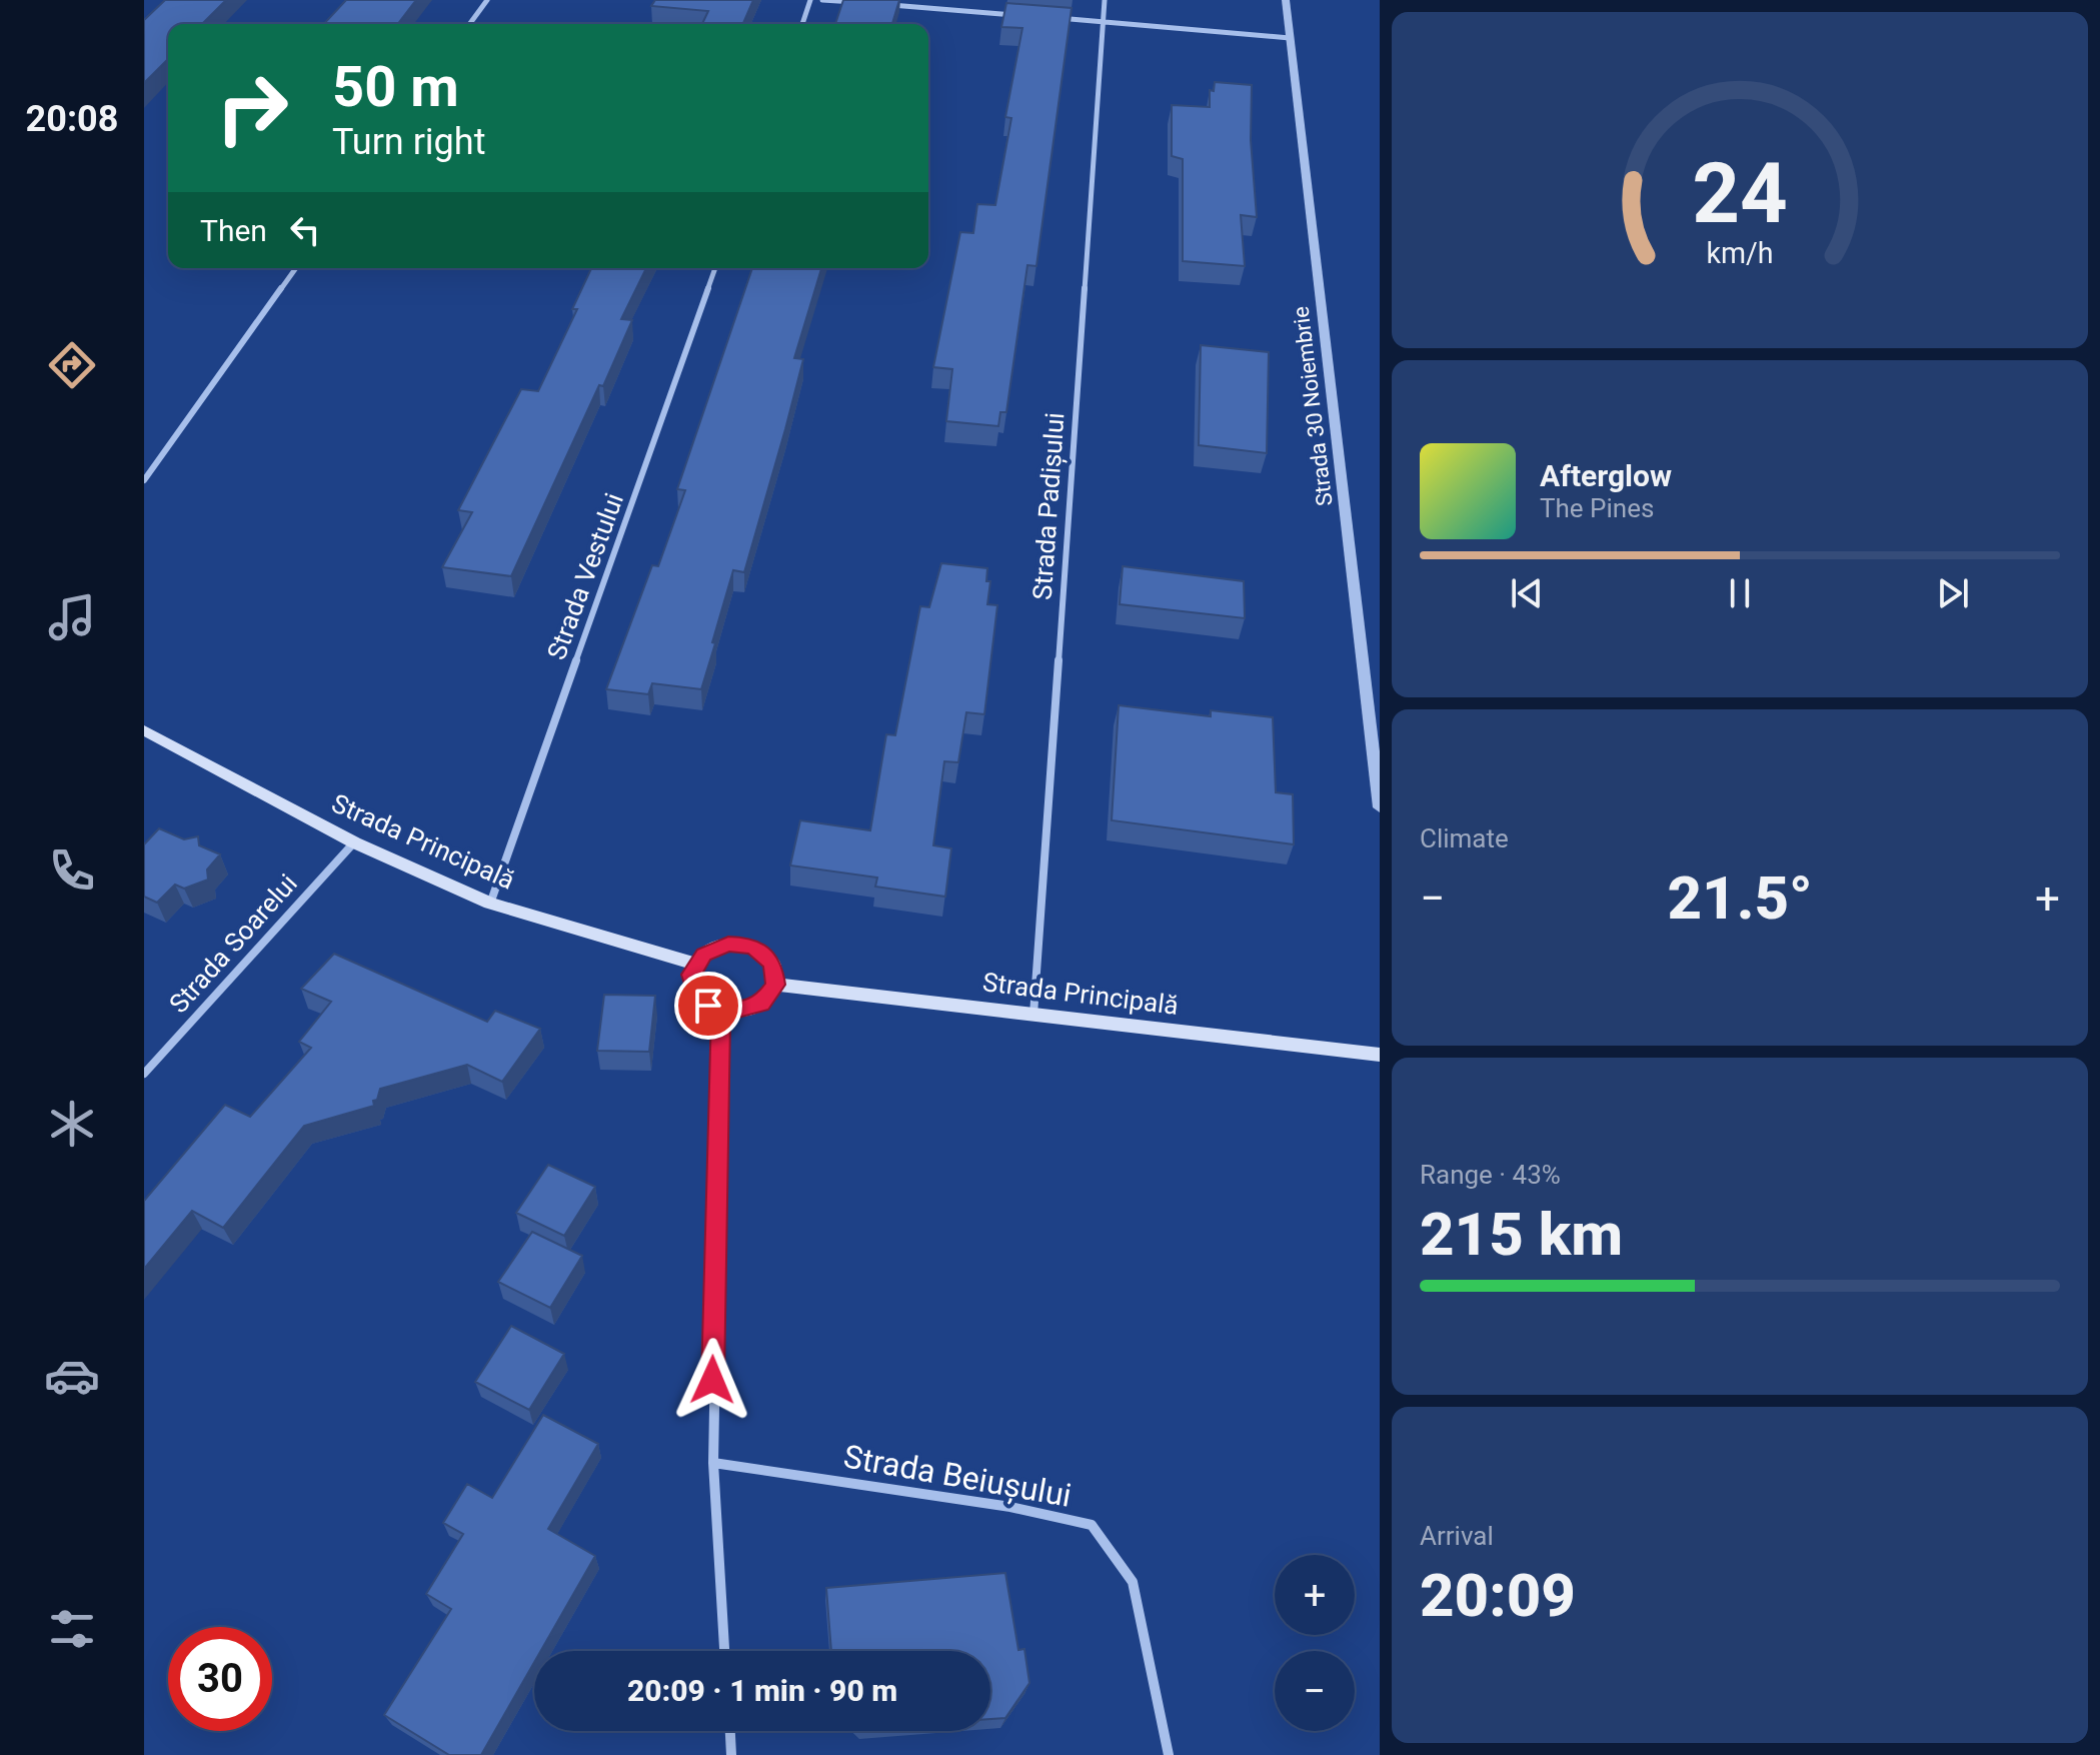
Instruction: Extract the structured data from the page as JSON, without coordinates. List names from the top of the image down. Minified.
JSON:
{"streets":{"main road":["Strada Principală"],"street":["Strada 30 Noiembrie","Strada Padișului","Strada Vestului","Strada Soarelui","Strada Beiușului"]},"crossings":[["Strada Padișului","Strada Principală"],["Strada Vestului","Strada Principală"],["Strada Principală","Strada Soarelui"]],"page":{"tabs":"20:08","turn":["50 m","Turn right"],"then":"Then","song":["Afterglow","The Pines"],"tile":["Climate",["Range · 43%","215 km"],["Arrival","20:09"]],"heat":["−","21.5°","+"],"map_buttons":["+","−"],"limit":"30","trip":"20:09 · 1 min · 90 m","gauge":["24","km/h"]}}
